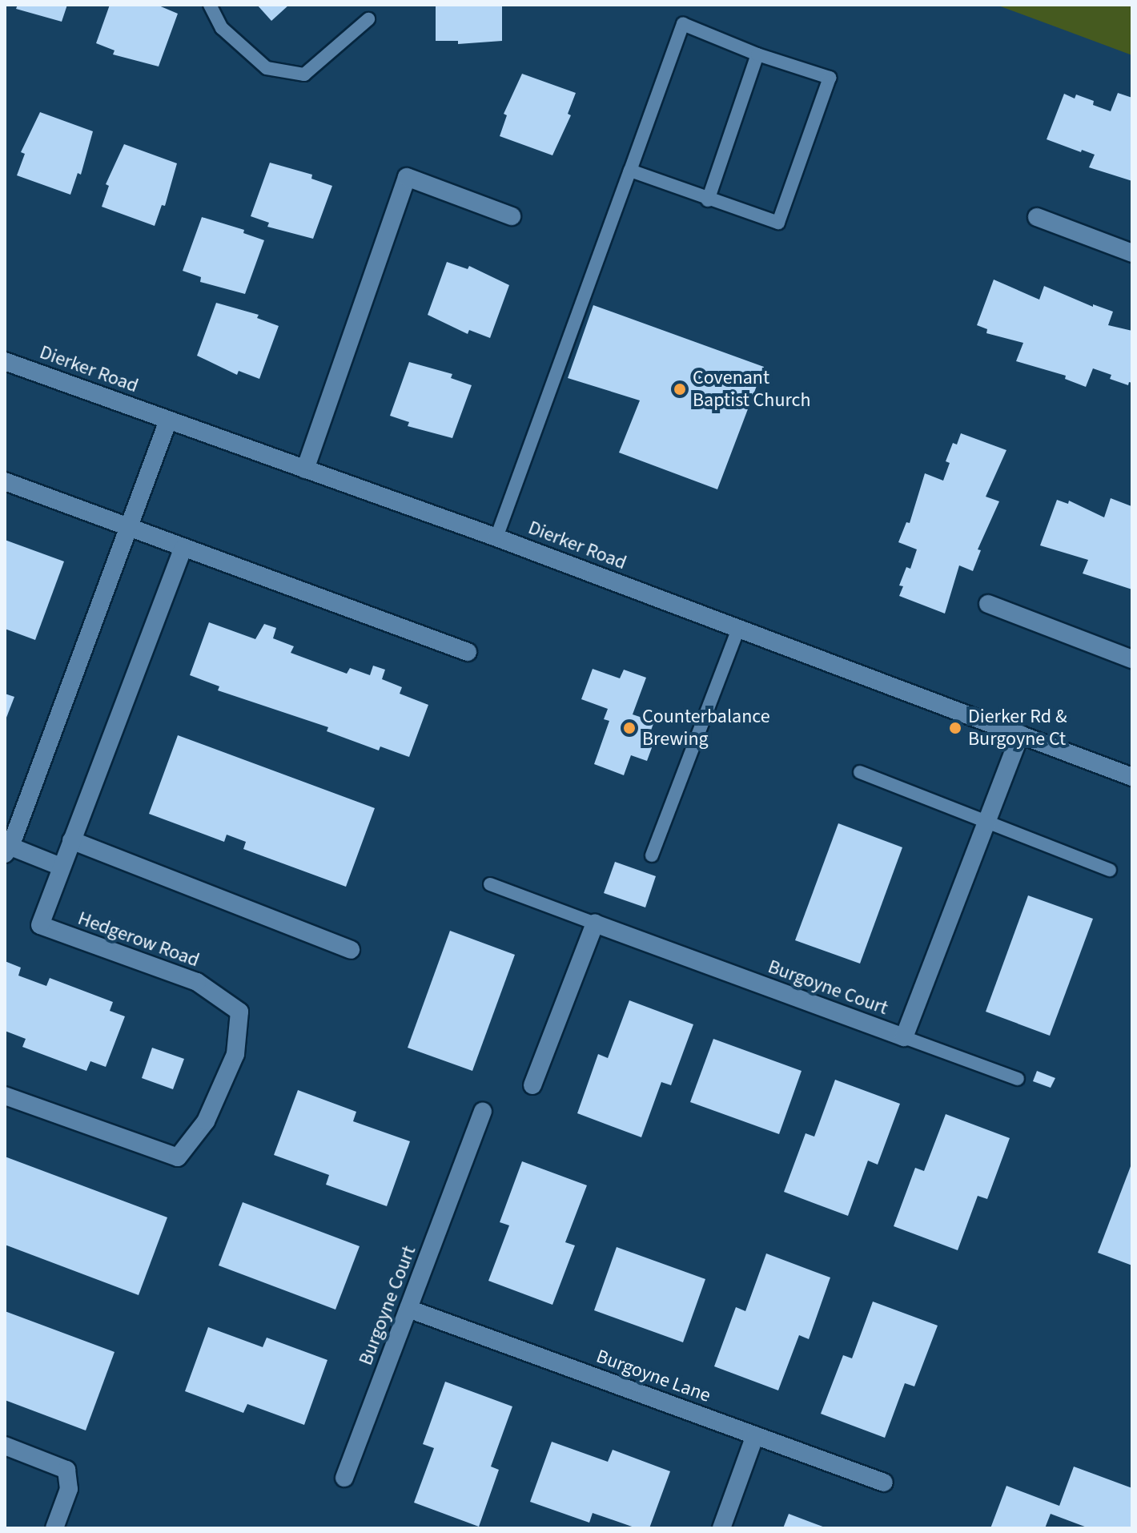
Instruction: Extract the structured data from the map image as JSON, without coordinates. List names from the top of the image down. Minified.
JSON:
{"streets":{"street":["Dierker Road","Hedgerow Road","Burgoyne Court","Burgoyne Lane"]},"crossings":[["Dierker Road","Burgoyne Court"],["Burgoyne Court","Burgoyne Lane"]],"places":["Covenant Baptist Church","Counterbalance Brewing","Dierker Rd & Burgoyne Ct"]}
